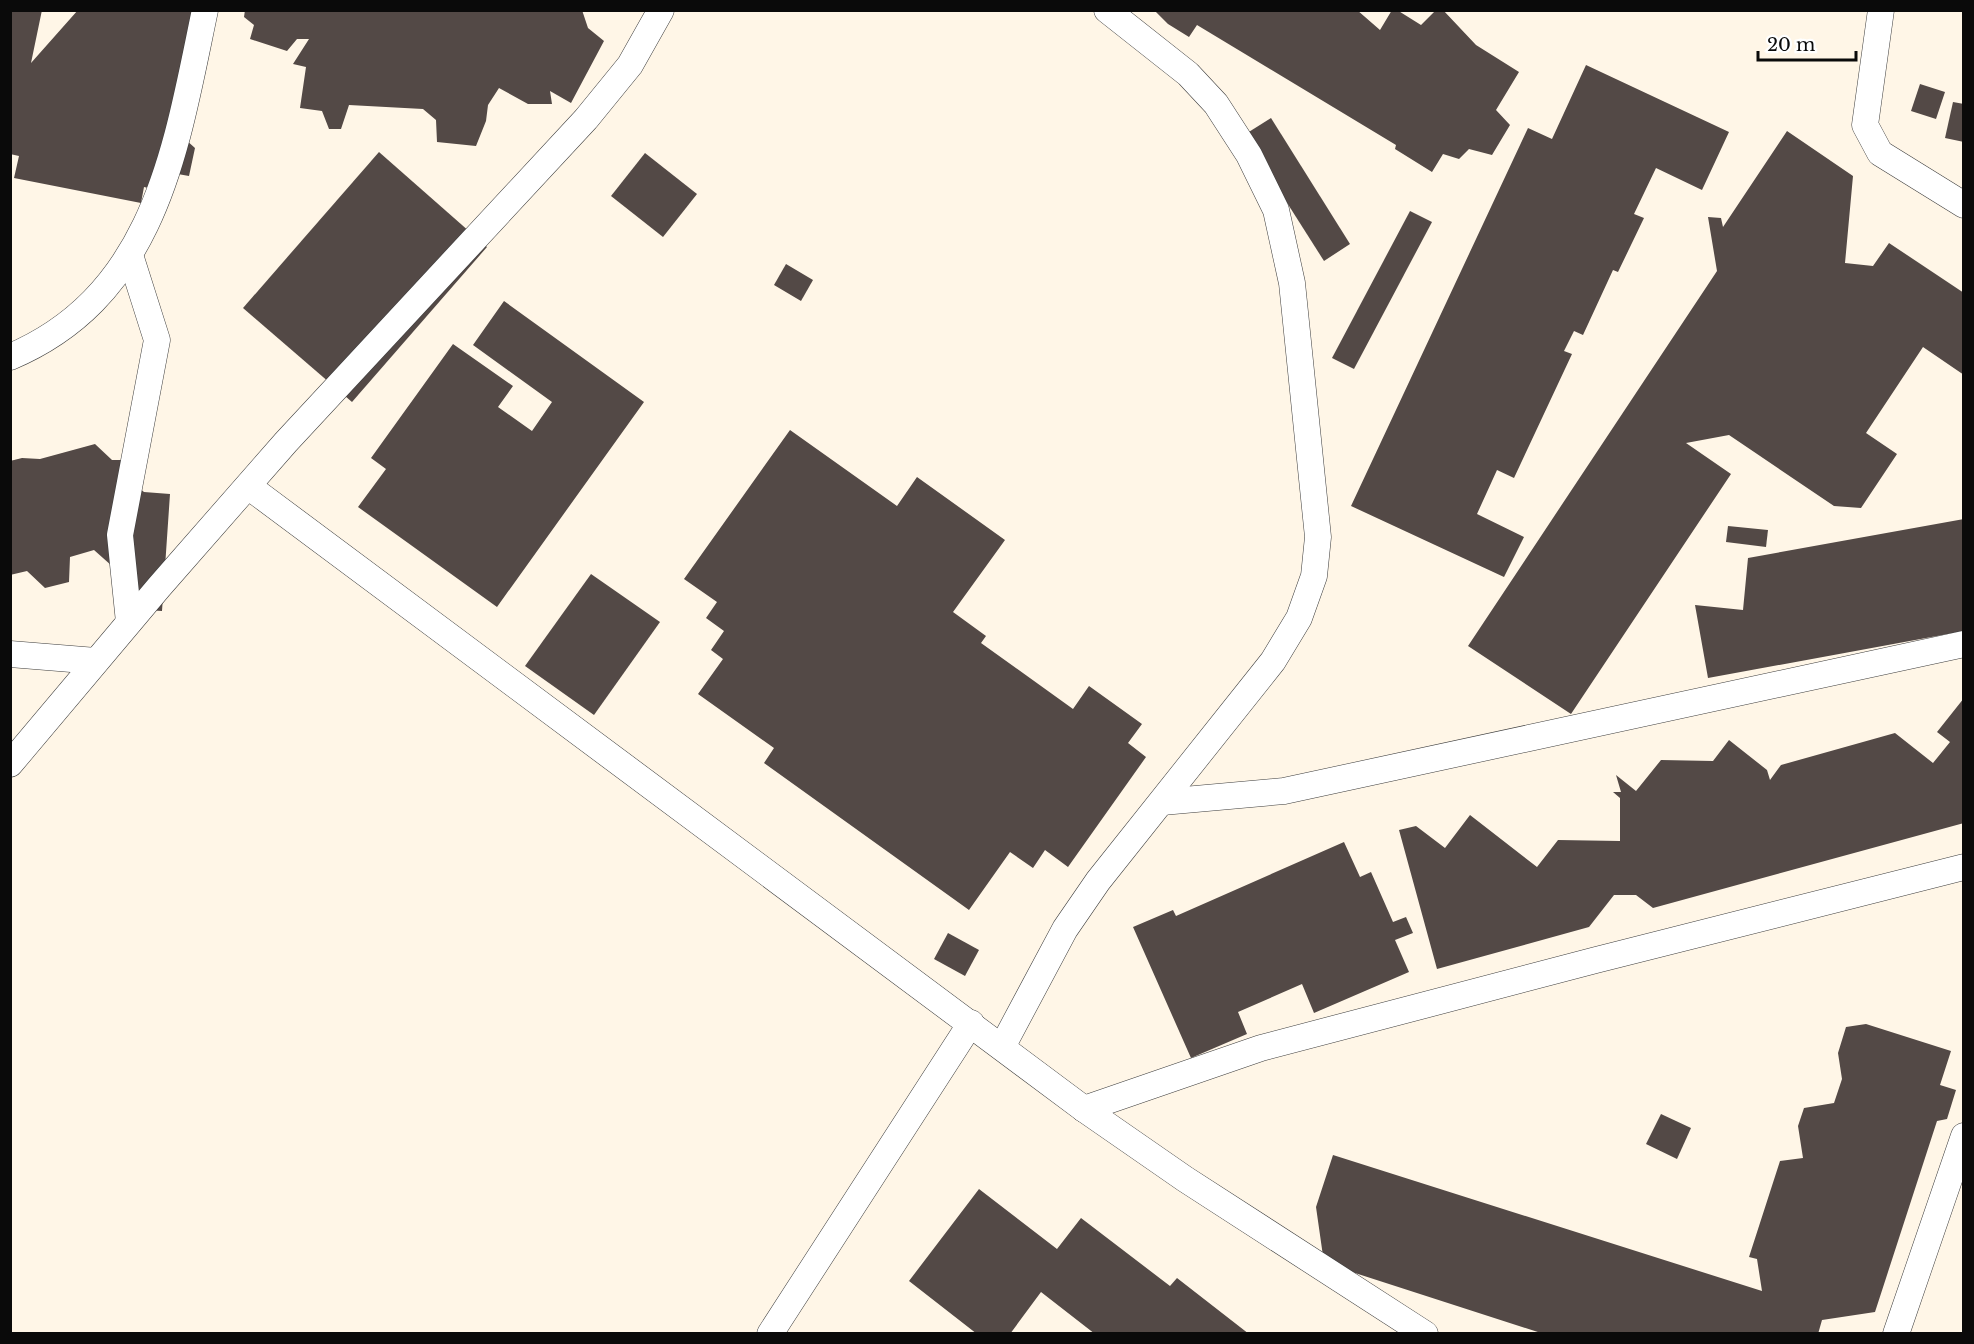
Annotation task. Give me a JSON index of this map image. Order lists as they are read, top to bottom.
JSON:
{
  "scale_bar": "20 m"
}
